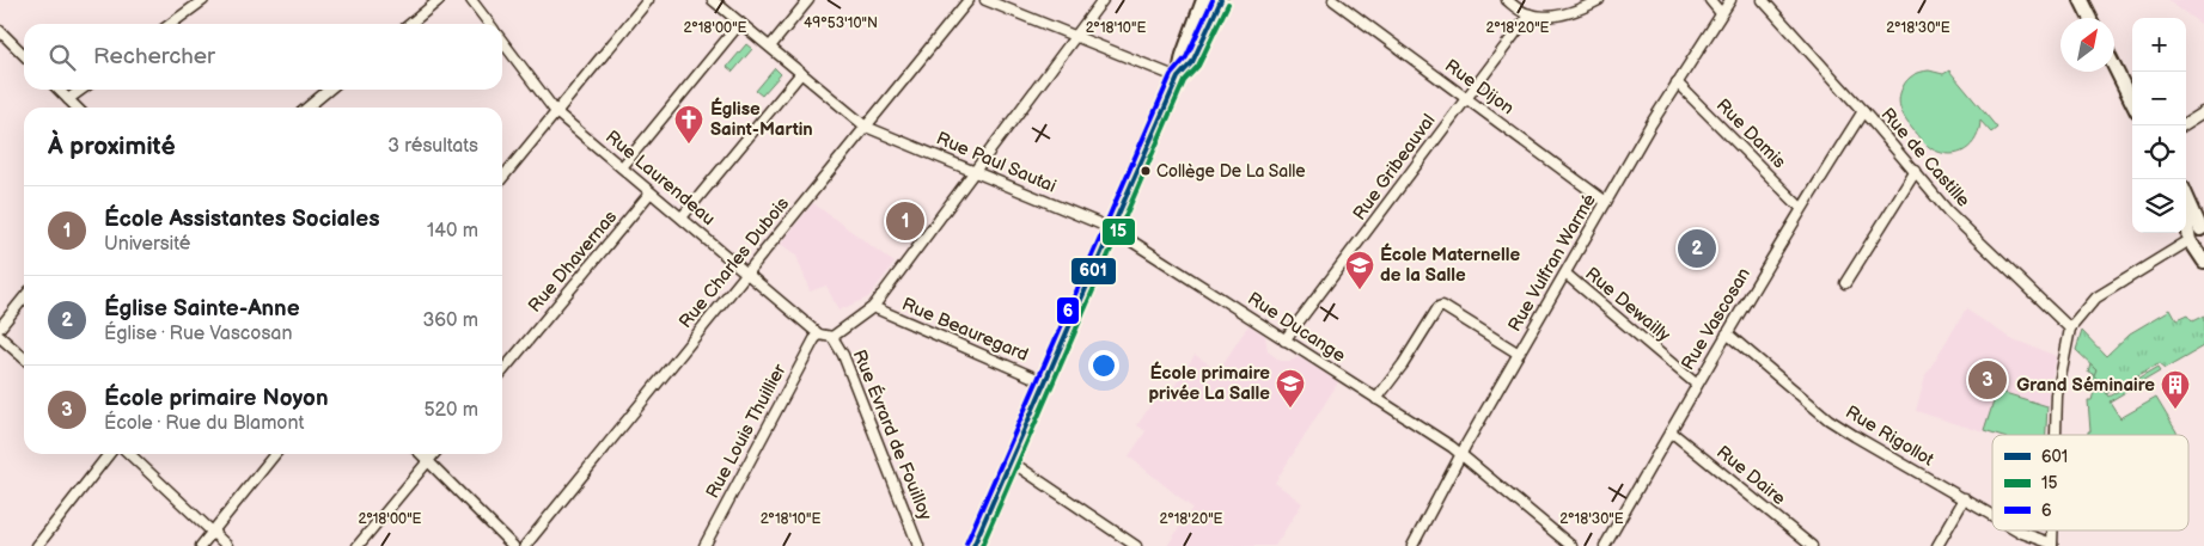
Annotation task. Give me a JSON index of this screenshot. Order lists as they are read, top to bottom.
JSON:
{
  "streets": {
    "street": [
      "Rue Dijon",
      "Rue Damis",
      "Rue de Castille",
      "Rue Paul Sautai",
      "Rue Gribeauval",
      "Rue Laurendeau",
      "Rue Dhavernas",
      "Rue Charles Dubois",
      "Rue Vulfran Warmé",
      "Rue Dewailly",
      "Rue Vascosan",
      "Rue Ducange",
      "Rue Beauregard",
      "Rue Louis Thuillier",
      "Rue Évrard de Fouilloy",
      "Rue Rigollot",
      "Rue Daire"
    ]
  },
  "crossings": [
    ["Rue Dijon", "Rue Gribeauval"],
    ["Rue Dijon", "Rue Vulfran Warmé"],
    ["Rue Damis", "Rue Vulfran Warmé"],
    ["Rue Damis", "Rue Vascosan"],
    ["Rue de Castille", "Rue Vascosan"],
    ["Rue Paul Sautai", "Rue Charles Dubois"],
    ["Rue Paul Sautai", "Rue Ducange"],
    ["Rue Gribeauval", "Rue Ducange"],
    ["Rue Laurendeau", "Rue Dhavernas"],
    ["Rue Laurendeau", "Rue Charles Dubois"],
    ["Rue Laurendeau", "Rue Louis Thuillier"],
    ["Rue Vulfran Warmé", "Rue Dewailly"],
    ["Rue Vulfran Warmé", "Rue Ducange"],
    ["Rue Dewailly", "Rue Vascosan"],
    ["Rue Vascosan", "Rue Rigollot"],
    ["Rue Vascosan", "Rue Daire"]
  ],
  "places": {
    "church": ["Église Saint-Martin"],
    "other": ["Collège De La Salle"],
    "school or university": ["École Maternelle de la Salle", "École primaire privée La Salle"],
    "building": ["Grand Séminaire"]
  },
  "lines": ["transit line 601", "transit line 6", "transit line 15"],
  "legend": ["601", "15", "6"],
  "north": "top right",
  "page": {
    "map_buttons": ["+", "−"],
    "search": "Rechercher",
    "heading": ["À proximité", "3 résultats"],
    "list": [
      {
        "mark": "1",
        "name": "École Assistantes Sociales",
        "note": "Université",
        "value": "140 m"
      },
      {
        "mark": "2",
        "name": "Église Sainte-Anne",
        "note": "Église · Rue Vascosan",
        "value": "360 m"
      },
      {
        "mark": "3",
        "name": "École primaire Noyon",
        "note": "École · Rue du Blamont",
        "value": "520 m"
      }
    ],
    "pins": ["1", "2", "3"]
  },
  "coordinates": [
    "49°53'10\"N",
    "2°18'00\"E",
    "2°18'10\"E",
    "2°18'20\"E",
    "2°18'30\"E"
  ]
}
